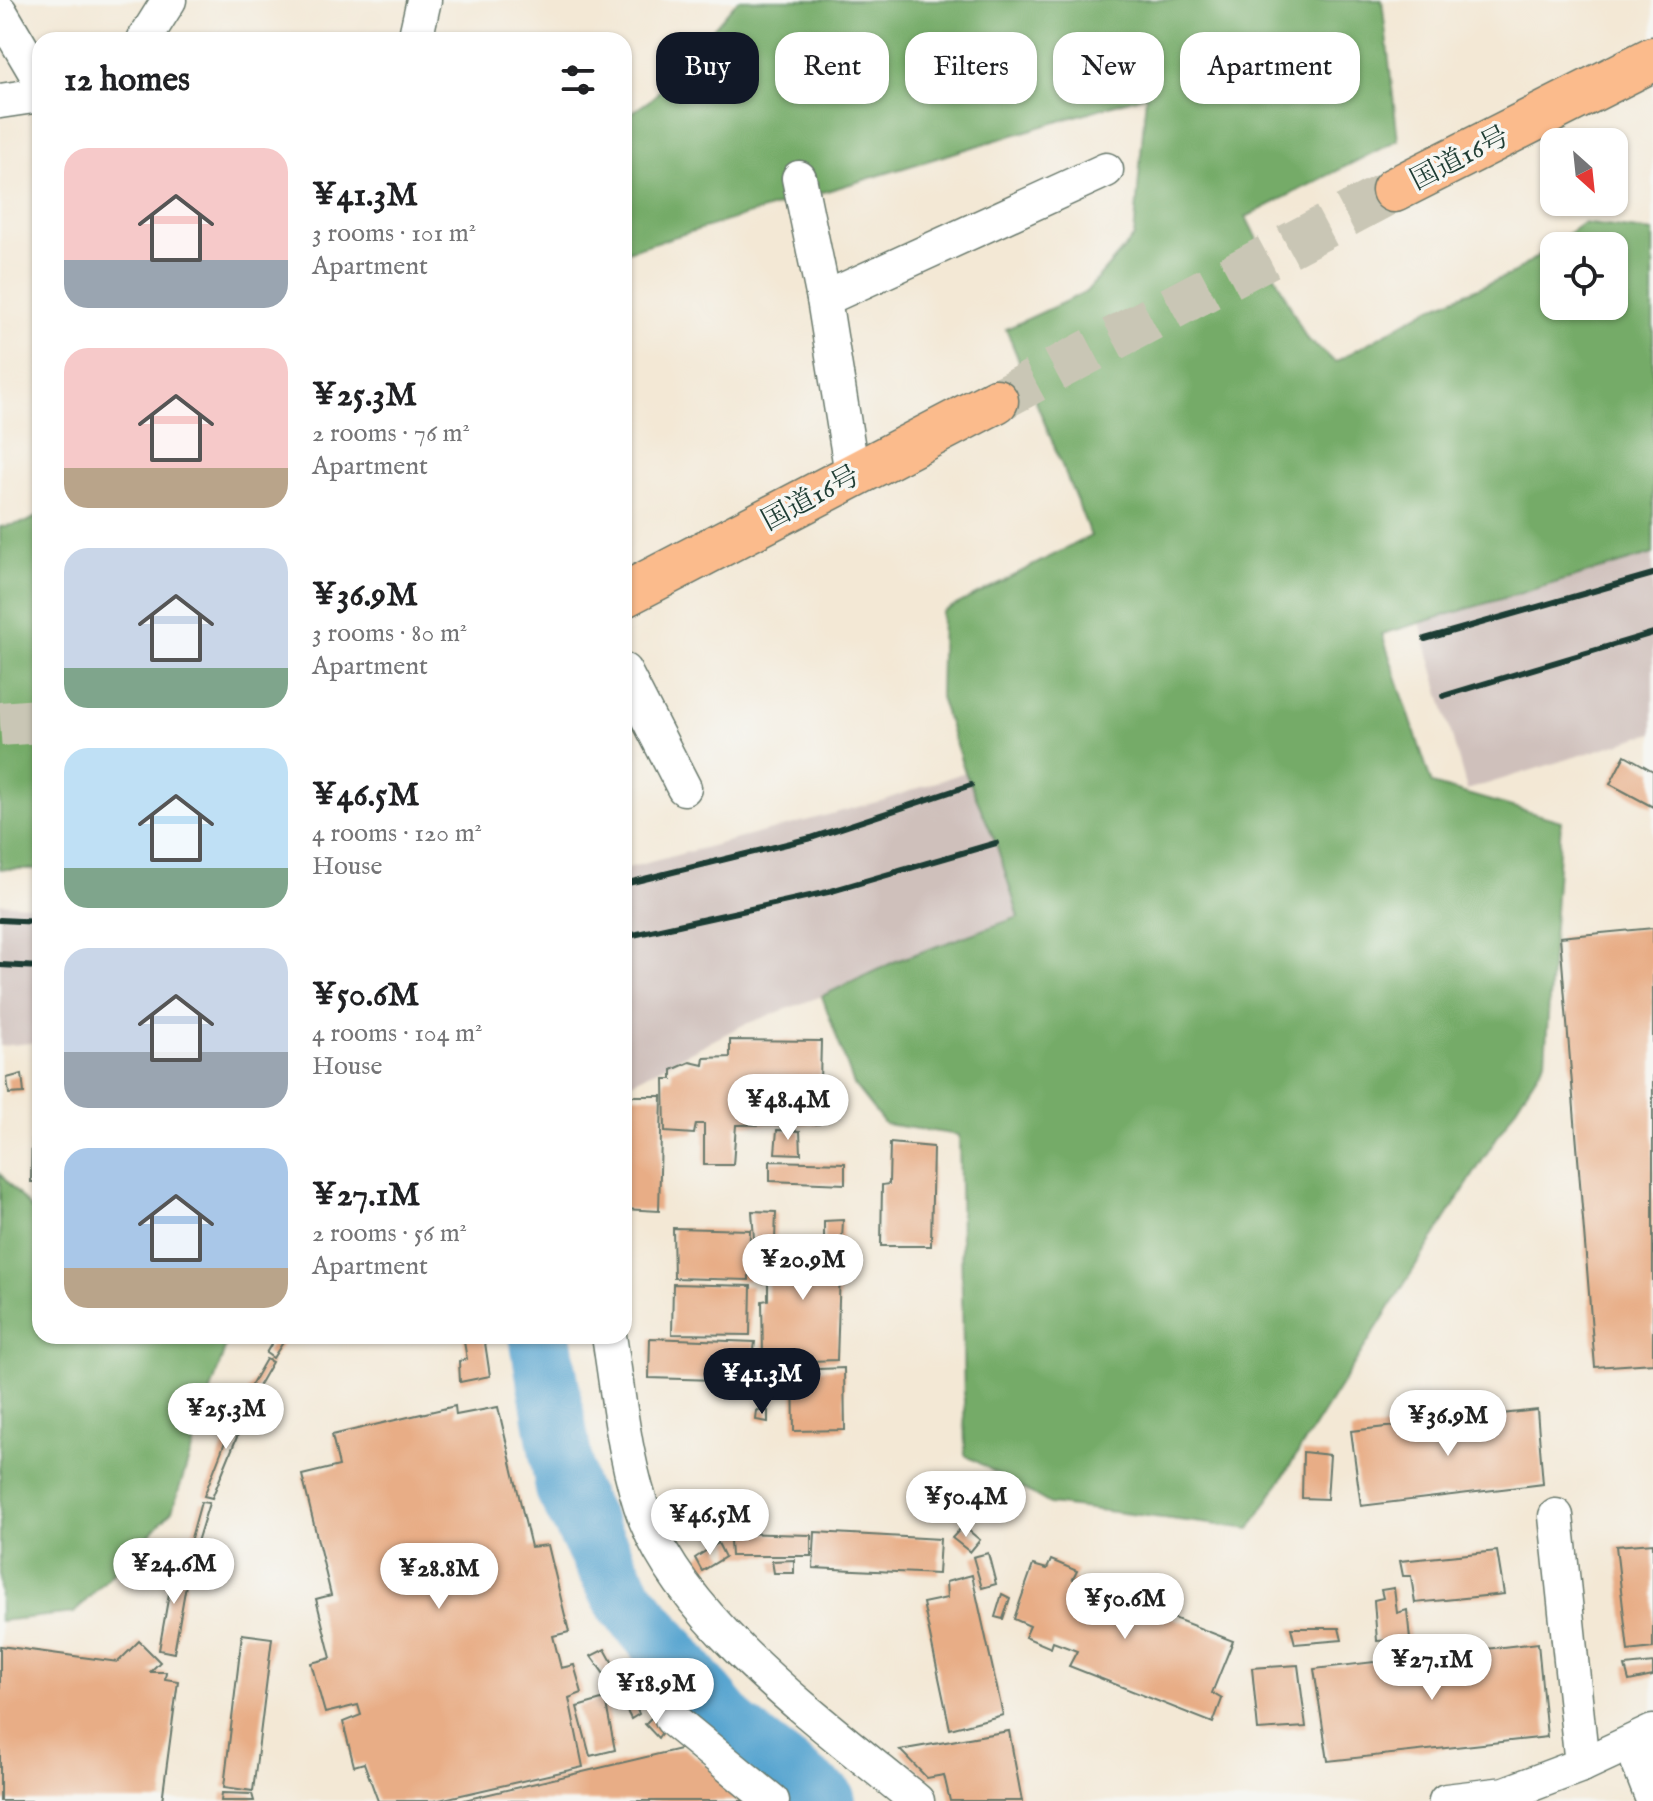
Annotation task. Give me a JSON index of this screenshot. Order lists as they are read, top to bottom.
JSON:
{
  "streets": {
    "highway": ["国道16号"]
  },
  "north": "bottom right",
  "page": {
    "chip": [
      "Buy",
      "Rent",
      "Filters",
      "New",
      "Apartment"
    ],
    "heading": "12 homes",
    "list": [
      {
        "name": "¥41.3M",
        "note": "3 rooms · 101 m² · Apartment"
      },
      {
        "name": "¥25.3M",
        "note": "2 rooms · 76 m² · Apartment"
      },
      {
        "name": "¥36.9M",
        "note": "3 rooms · 80 m² · Apartment"
      },
      {
        "name": "¥46.5M",
        "note": "4 rooms · 120 m² · House"
      },
      {
        "name": "¥50.6M",
        "note": "4 rooms · 104 m² · House"
      },
      {
        "name": "¥27.1M",
        "note": "2 rooms · 56 m² · Apartment"
      }
    ],
    "price": [
      "¥48.4M",
      "¥20.9M",
      "¥41.3M",
      "¥25.3M",
      "¥36.9M",
      "¥50.4M",
      "¥46.5M",
      "¥24.6M",
      "¥28.8M",
      "¥50.6M",
      "¥27.1M",
      "¥18.9M"
    ]
  }
}
